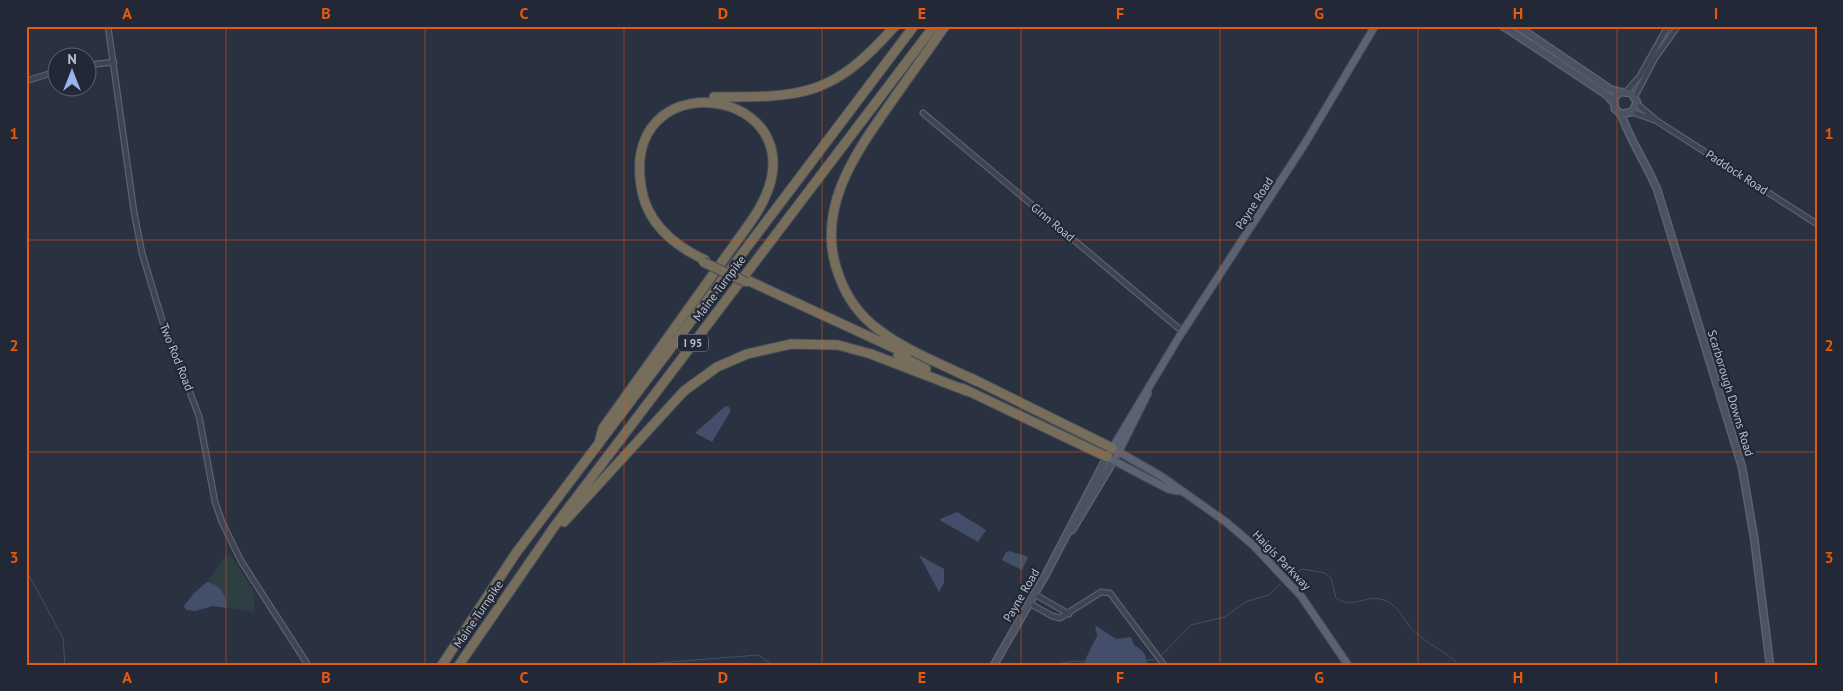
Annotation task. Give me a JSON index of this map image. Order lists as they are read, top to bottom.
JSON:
{
  "streets": {
    "highway": ["Maine Turnpike", "I 95"],
    "main road": ["Payne Road", "Haigis Parkway"],
    "street": [
      "Paddock Road",
      "Ginn Road",
      "Two Rod Road",
      "Scarborough Downs Road"
    ]
  },
  "crossings": [
    ["Paddock Road", "Scarborough Downs Road"],
    ["Payne Road", "Ginn Road"],
    ["Payne Road", "Haigis Parkway"]
  ],
  "north": "top",
  "grid": {
    "columns": [
      "A",
      "B",
      "C",
      "D",
      "E",
      "F",
      "G",
      "H",
      "I"
    ],
    "rows": ["1", "2", "3"]
  }
}
